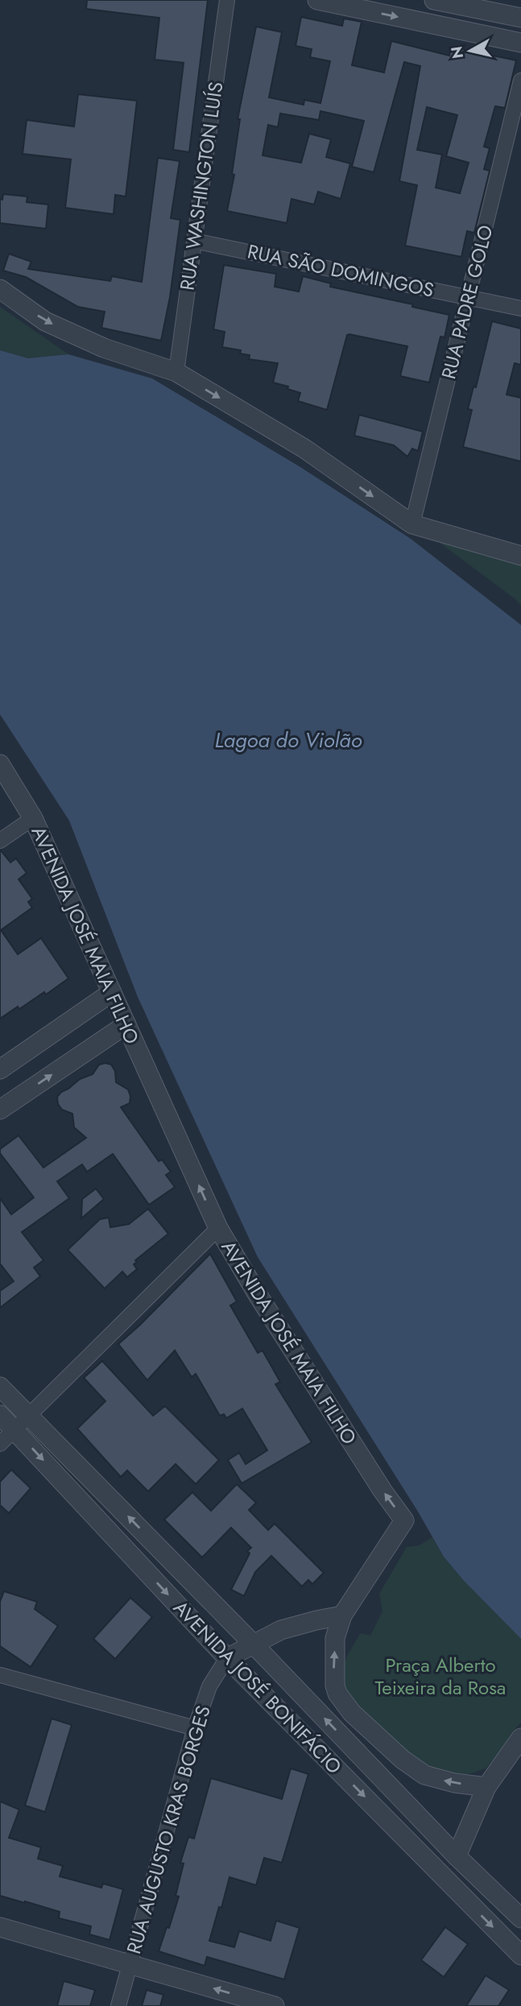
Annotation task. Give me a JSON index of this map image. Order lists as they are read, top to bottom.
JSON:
{
  "streets": {
    "street": [
      "RUA WASHINGTON LUÍS",
      "RUA SÃO DOMINGOS",
      "RUA PADRE GOLO",
      "AVENIDA JOSÉ MAIA FILHO",
      "AVENIDA JOSÉ BONIFÁCIO",
      "RUA AUGUSTO KRAS BORGES"
    ]
  },
  "crossings": [
    ["RUA WASHINGTON LUÍS", "RUA SÃO DOMINGOS"],
    ["RUA SÃO DOMINGOS", "RUA PADRE GOLO"],
    ["AVENIDA JOSÉ BONIFÁCIO", "RUA AUGUSTO KRAS BORGES"]
  ],
  "one_way": ["AVENIDA JOSÉ MAIA FILHO"],
  "water": ["Lagoa do Violão"],
  "parks": ["Praça Alberto Teixeira da Rosa"],
  "north": "left"
}
